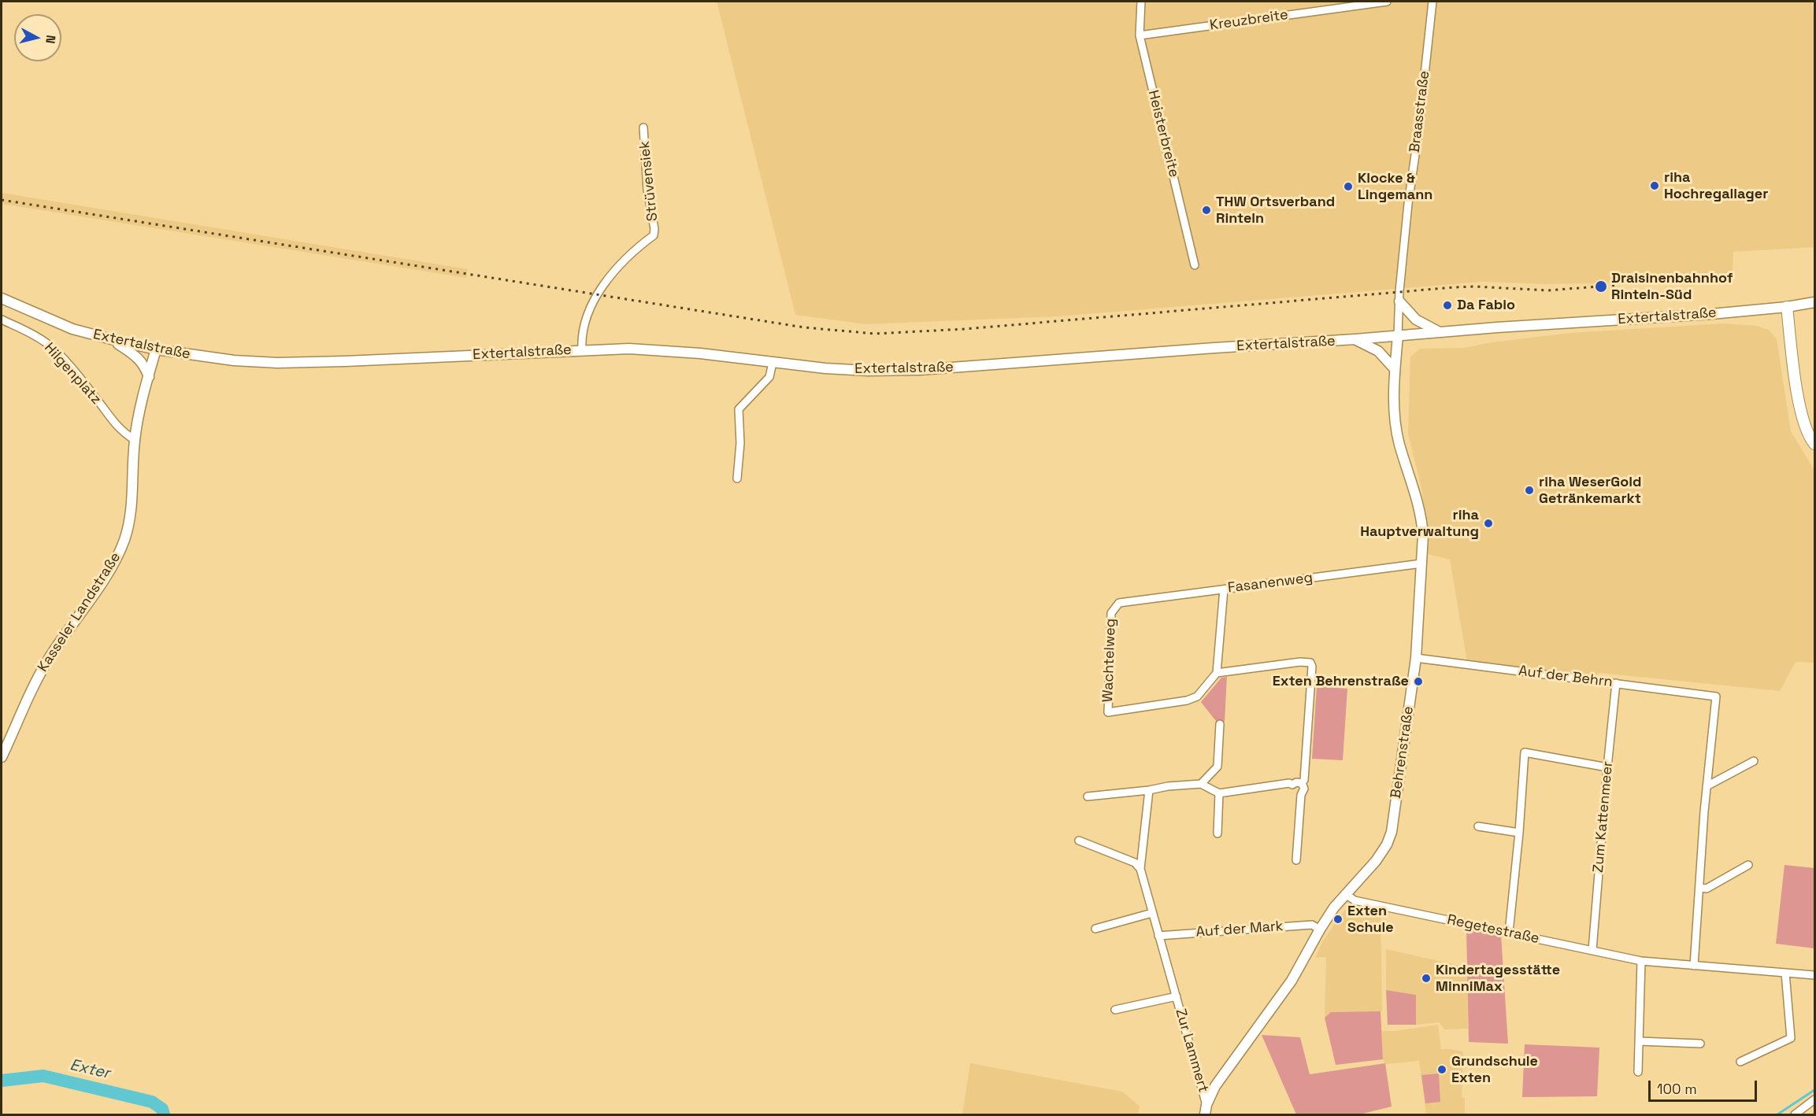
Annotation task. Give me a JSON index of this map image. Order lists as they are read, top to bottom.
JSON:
{
  "streets": {
    "main road": ["Extertalstraße", "Kasseler Landstraße", "Behrenstraße"],
    "street": [
      "Kreuzbreite",
      "Braasstraße",
      "Heisterbreite",
      "Strüvensiek",
      "Hilgenplatz",
      "Fasanenweg",
      "Wachtelweg",
      "Auf der Behrn",
      "Zum Kattenmeer",
      "Auf der Mark",
      "Regetestraße",
      "Zur Lammert"
    ]
  },
  "crossings": [
    ["Kreuzbreite", "Heisterbreite"],
    ["Braasstraße", "Extertalstraße"],
    ["Braasstraße", "Behrenstraße"],
    ["Strüvensiek", "Extertalstraße"],
    ["Extertalstraße", "Kasseler Landstraße"],
    ["Extertalstraße", "Behrenstraße"],
    ["Hilgenplatz", "Kasseler Landstraße"],
    ["Fasanenweg", "Wachtelweg"],
    ["Fasanenweg", "Behrenstraße"],
    ["Auf der Behrn", "Behrenstraße"],
    ["Auf der Behrn", "Zum Kattenmeer"],
    ["Behrenstraße", "Auf der Mark"],
    ["Behrenstraße", "Regetestraße"],
    ["Behrenstraße", "Zur Lammert"],
    ["Zum Kattenmeer", "Regetestraße"],
    ["Auf der Mark", "Zur Lammert"]
  ],
  "water": ["Exter"],
  "places": [
    "riha Hochregallager",
    "Klocke & Lingemann",
    "THW Ortsverband Rinteln",
    "Draisinenbahnhof Rinteln-Süd",
    "Da Fabio",
    "riha WeserGold Getränkemarkt",
    "riha Hauptverwaltung",
    "Exten Behrenstraße",
    "Exten Schule",
    "Kindertagesstätte MinniMax",
    "Grundschule Exten"
  ],
  "scale_bar": "100 m",
  "north": "right"
}
